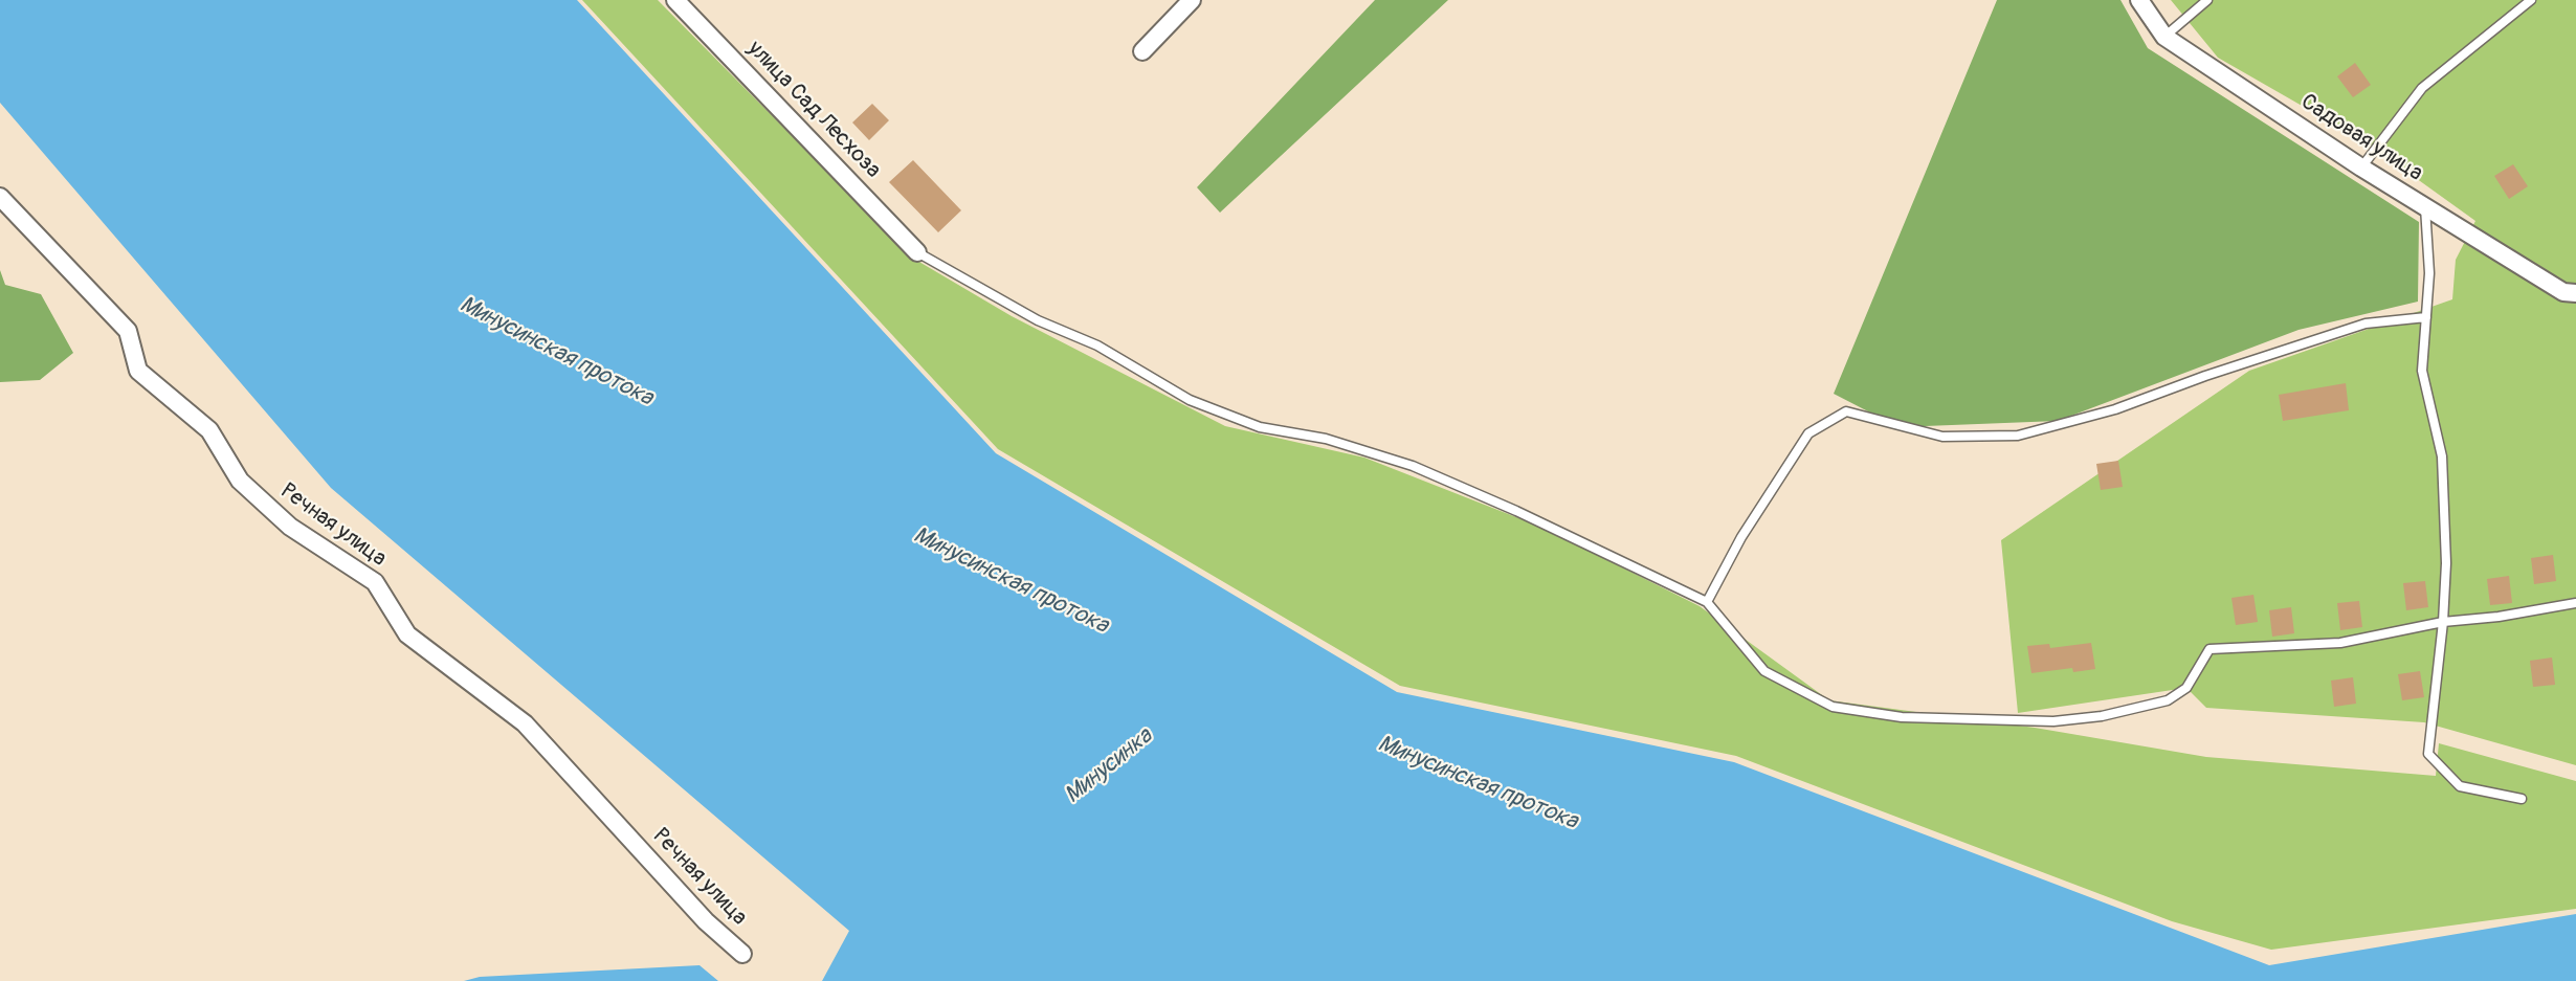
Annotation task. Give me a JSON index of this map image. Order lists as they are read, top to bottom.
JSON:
{
  "streets": {
    "street": ["улица Сад Лесхоза", "Садовая улица", "Речная улица"]
  },
  "water": ["Минусинская протока", "Минусинка"]
}
